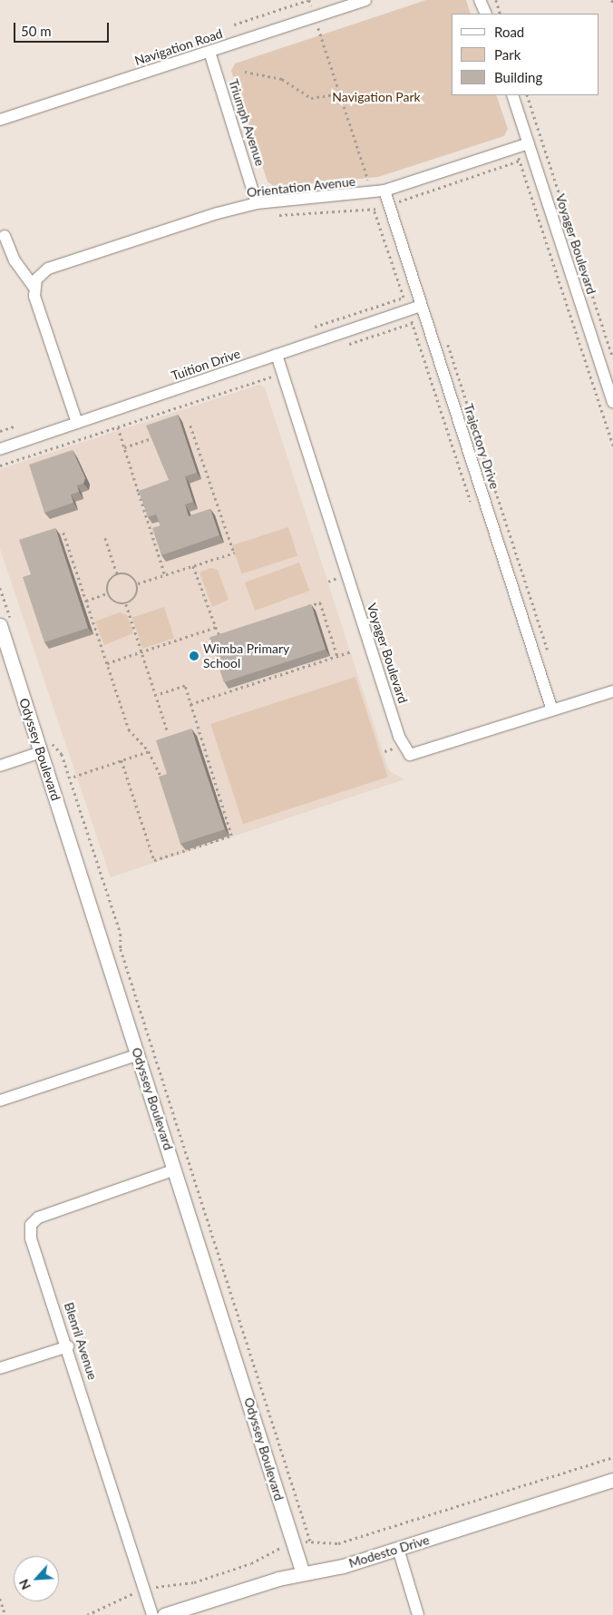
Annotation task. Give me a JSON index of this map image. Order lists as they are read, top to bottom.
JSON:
{
  "streets": {
    "street": [
      "Navigation Road",
      "Triumph Avenue",
      "Orientation Avenue",
      "Voyager Boulevard",
      "Tuition Drive",
      "Trajectory Drive",
      "Odyssey Boulevard",
      "Blenril Avenue",
      "Modesto Drive"
    ]
  },
  "crossings": [
    ["Navigation Road", "Triumph Avenue"],
    ["Triumph Avenue", "Orientation Avenue"],
    ["Orientation Avenue", "Voyager Boulevard"],
    ["Orientation Avenue", "Trajectory Drive"],
    ["Voyager Boulevard", "Tuition Drive"],
    ["Voyager Boulevard", "Trajectory Drive"],
    ["Tuition Drive", "Trajectory Drive"],
    ["Odyssey Boulevard", "Blenril Avenue"],
    ["Odyssey Boulevard", "Modesto Drive"]
  ],
  "parks": ["Navigation Park"],
  "places": ["Wimba Primary School"],
  "legend": ["Road", "Park", "Building"],
  "scale_bar": "50 m",
  "north": "bottom left"
}
